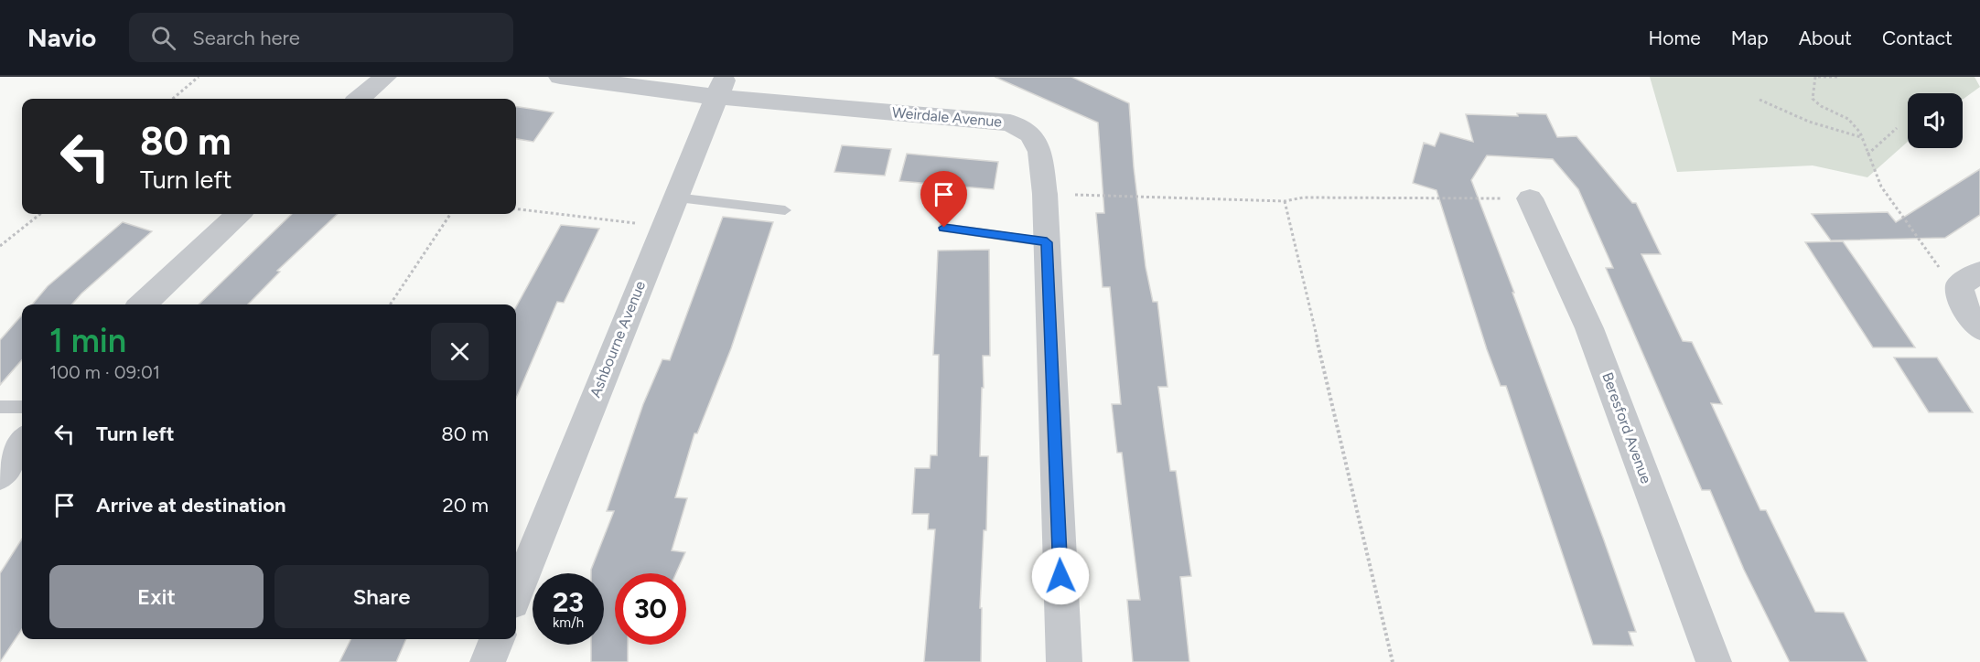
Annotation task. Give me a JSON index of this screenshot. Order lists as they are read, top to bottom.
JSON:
{
  "streets": {
    "street": ["Weirdale Avenue", "Ashbourne Avenue", "Beresford Avenue"]
  },
  "crossings": [
    ["Weirdale Avenue", "Ashbourne Avenue"]
  ],
  "page": {
    "header": "Navio",
    "search": "Search here",
    "nav": [
      "Home",
      "Map",
      "About",
      "Contact"
    ],
    "turn": ["80 m", "Turn left"],
    "heading": ["1 min", "100 m · 09:01"],
    "list": [
      {
        "name": "Turn left",
        "value": "80 m"
      },
      {
        "name": "Arrive at destination",
        "value": "20 m"
      }
    ],
    "buttons": ["Exit", "Share"],
    "speed": "23 km/h",
    "limit": "30"
  }
}
